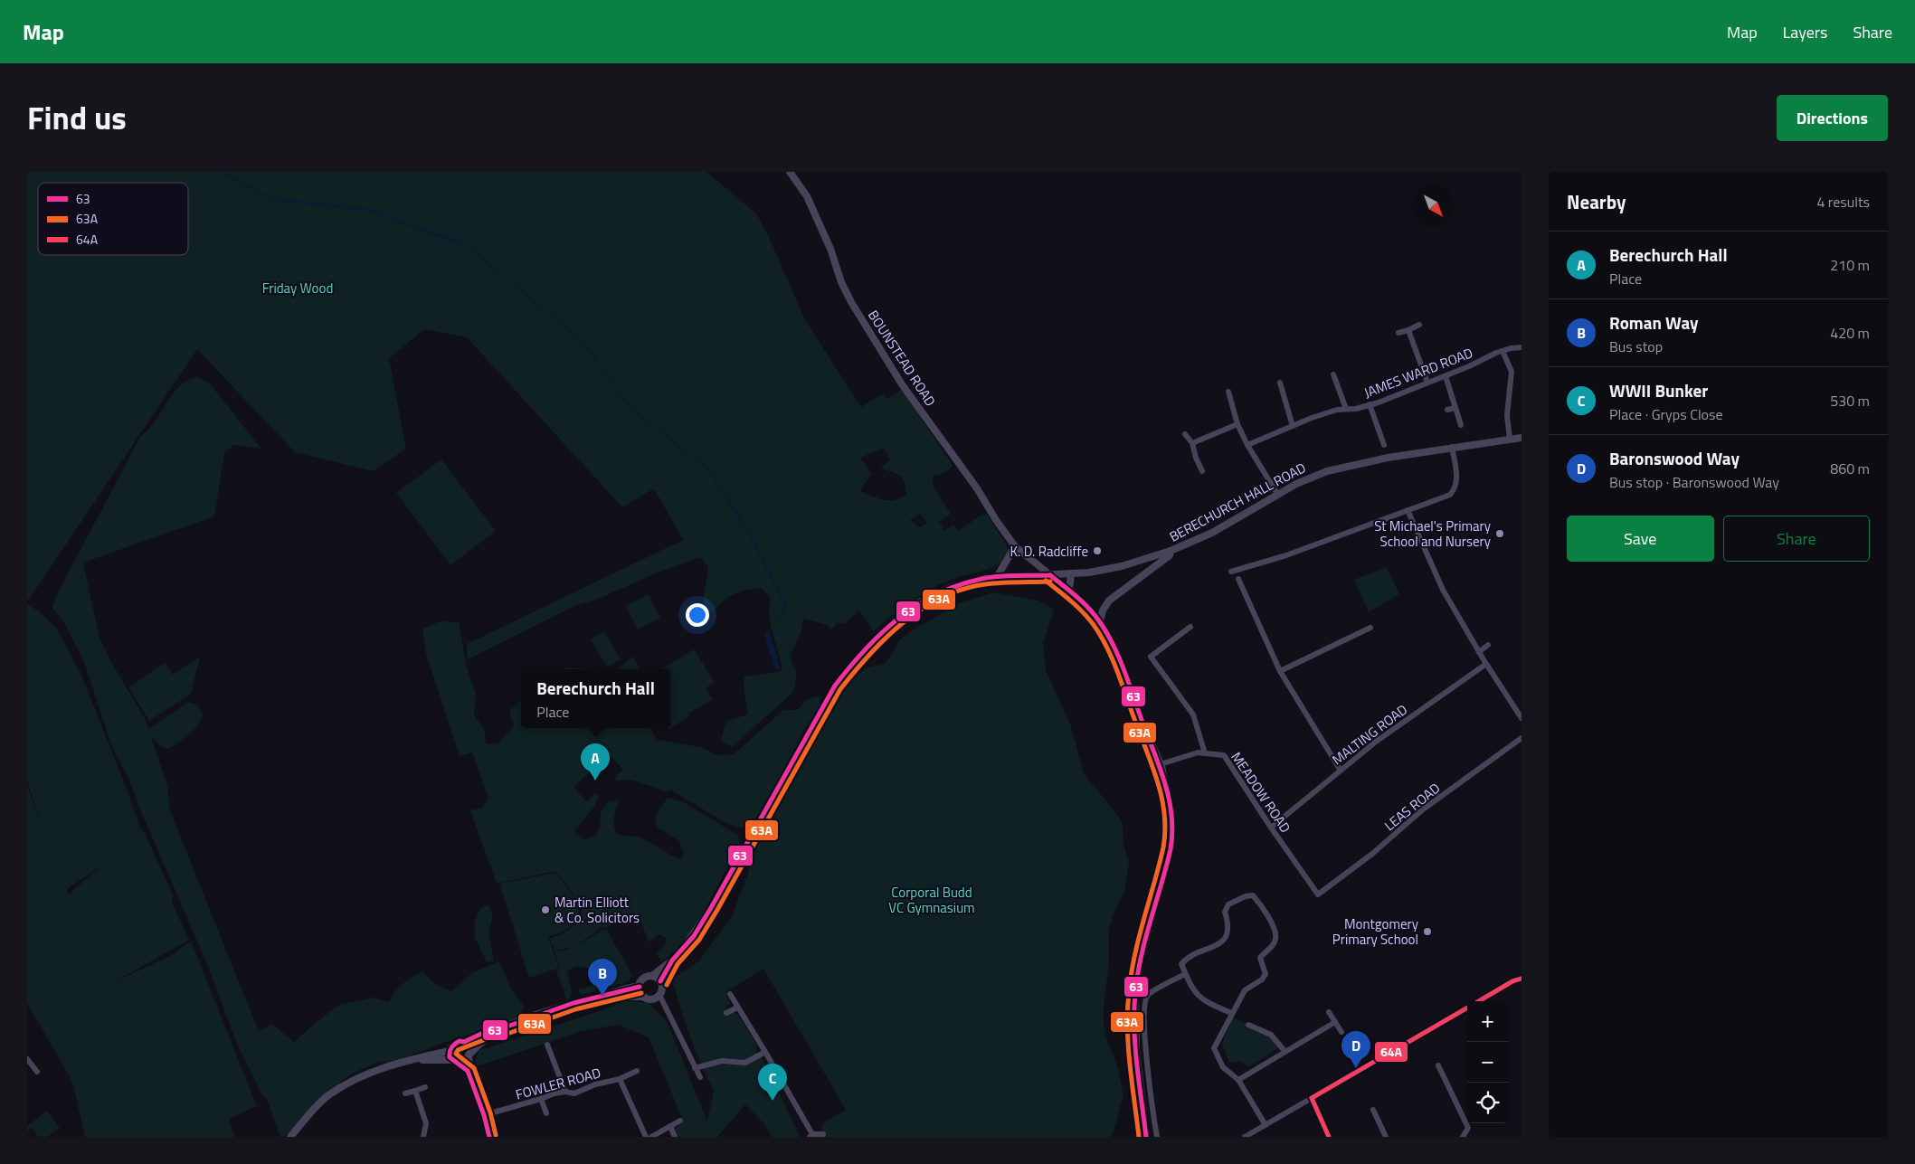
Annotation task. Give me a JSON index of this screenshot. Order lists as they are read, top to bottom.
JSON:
{
  "streets": {
    "street": [
      "BOUNSTEAD ROAD",
      "JAMES WARD ROAD",
      "BERECHURCH HALL ROAD",
      "MALTING ROAD",
      "MEADOW ROAD",
      "LEAS ROAD",
      "FOWLER ROAD"
    ]
  },
  "crossings": [
    ["BOUNSTEAD ROAD", "BERECHURCH HALL ROAD"],
    ["BOUNSTEAD ROAD", "MEADOW ROAD"],
    ["MALTING ROAD", "MEADOW ROAD"],
    ["MEADOW ROAD", "LEAS ROAD"]
  ],
  "parks": ["Friday Wood", "Corporal Budd VC Gymnasium"],
  "places": [
    "St Michael's Primary School and Nursery",
    "K. D. Radcliffe",
    "Martin Elliott & Co. Solicitors",
    "Montgomery Primary School"
  ],
  "lines": ["transit line 63", "transit line 63A", "transit line 64A"],
  "legend": ["63", "63A", "64A"],
  "north": "bottom right",
  "page": {
    "header": "Map",
    "nav": ["Map", "Layers", "Share"],
    "title": "Find us",
    "buttons": [
      "Directions",
      ["Save", "Share"]
    ],
    "heading": ["Nearby", "4 results"],
    "list": [
      {
        "mark": "A",
        "name": "Berechurch Hall",
        "note": "Place",
        "value": "210 m"
      },
      {
        "mark": "B",
        "name": "Roman Way",
        "note": "Bus stop",
        "value": "420 m"
      },
      {
        "mark": "C",
        "name": "WWII Bunker",
        "note": "Place · Gryps Close",
        "value": "530 m"
      },
      {
        "mark": "D",
        "name": "Baronswood Way",
        "note": "Bus stop · Baronswood Way",
        "value": "860 m"
      }
    ],
    "popup": ["Berechurch Hall", "Place"],
    "pins": [
      "A",
      "B",
      "D",
      "C"
    ],
    "map_buttons": ["+", "−"]
  }
}
